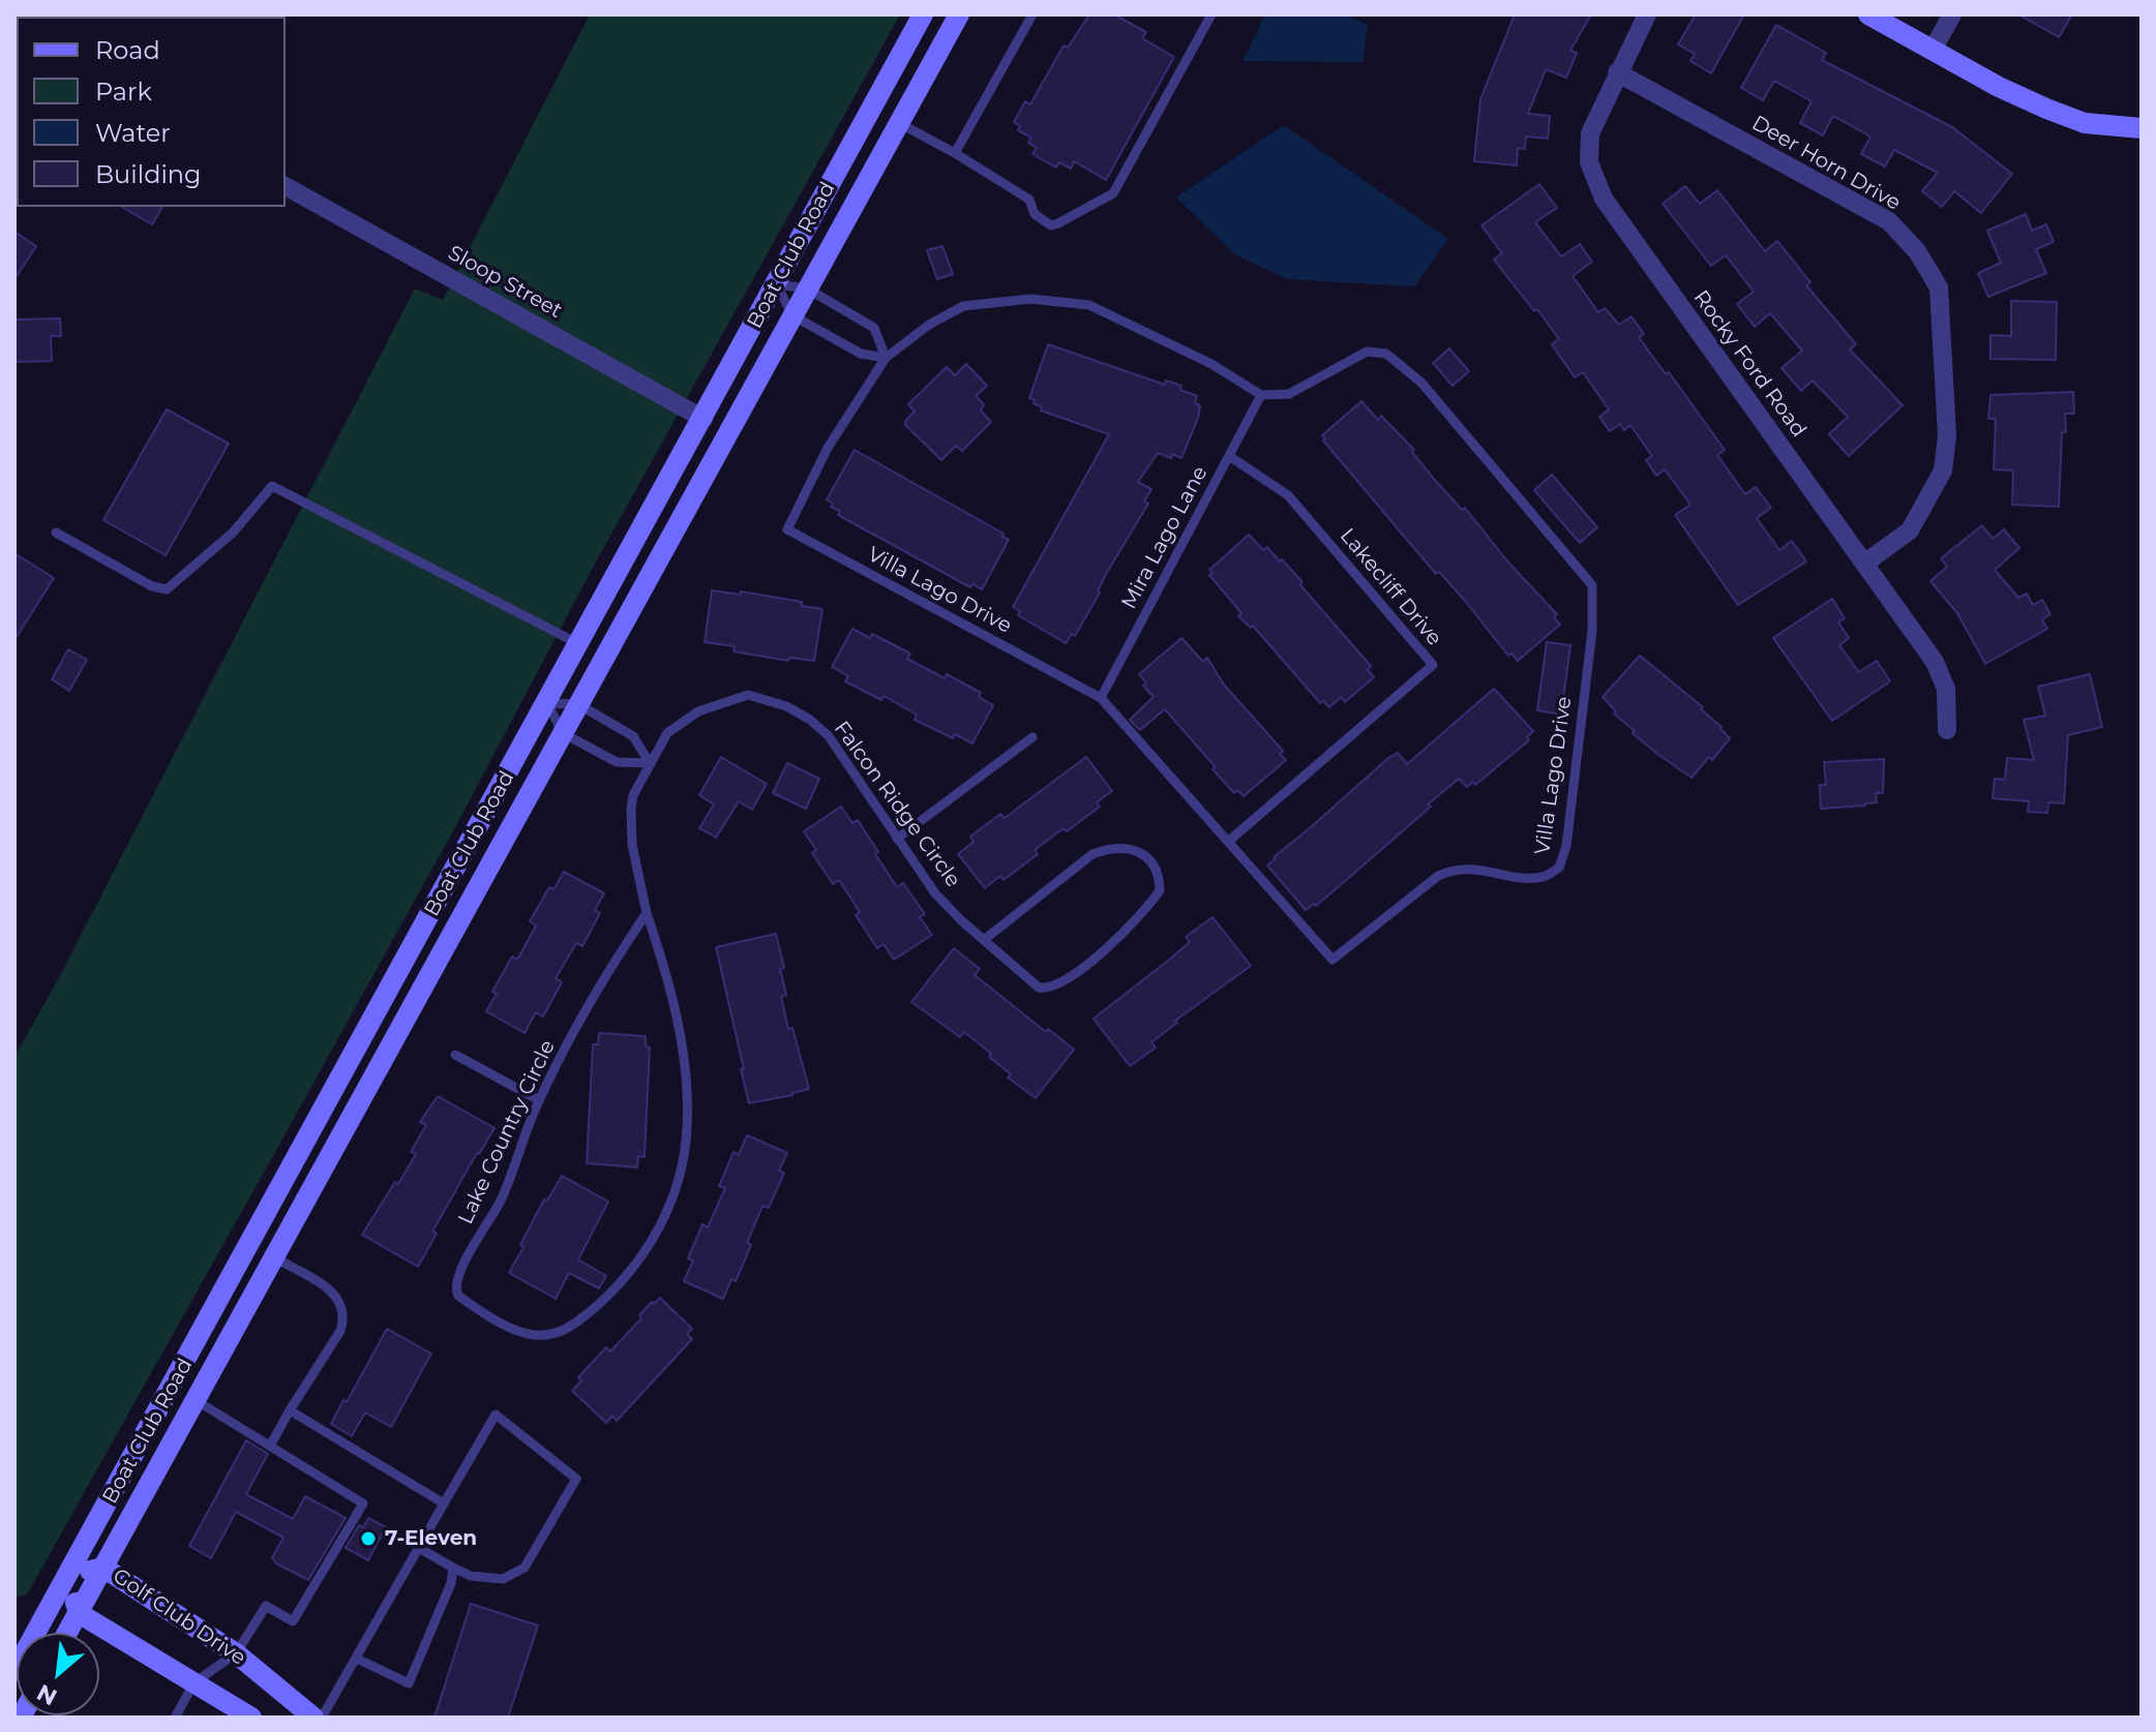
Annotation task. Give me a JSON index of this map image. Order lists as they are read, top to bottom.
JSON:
{
  "streets": {
    "main road": ["Boat Club Road", "Golf Club Drive"],
    "street": ["Deer Horn Drive", "Sloop Street", "Rocky Ford Road"],
    "lane": [
      "Mira Lago Lane",
      "Lakecliff Drive",
      "Villa Lago Drive",
      "Falcon Ridge Circle",
      "Lake Country Circle"
    ]
  },
  "crossings": [
    ["Deer Horn Drive", "Rocky Ford Road"],
    ["Boat Club Road", "Sloop Street"],
    ["Boat Club Road", "Golf Club Drive"],
    ["Mira Lago Lane", "Lakecliff Drive"],
    ["Mira Lago Lane", "Villa Lago Drive"],
    ["Lakecliff Drive", "Villa Lago Drive"],
    ["Falcon Ridge Circle", "Lake Country Circle"]
  ],
  "places": ["7-Eleven"],
  "legend": [
    "Road",
    "Park",
    "Water",
    "Building"
  ],
  "north": "bottom left"
}
